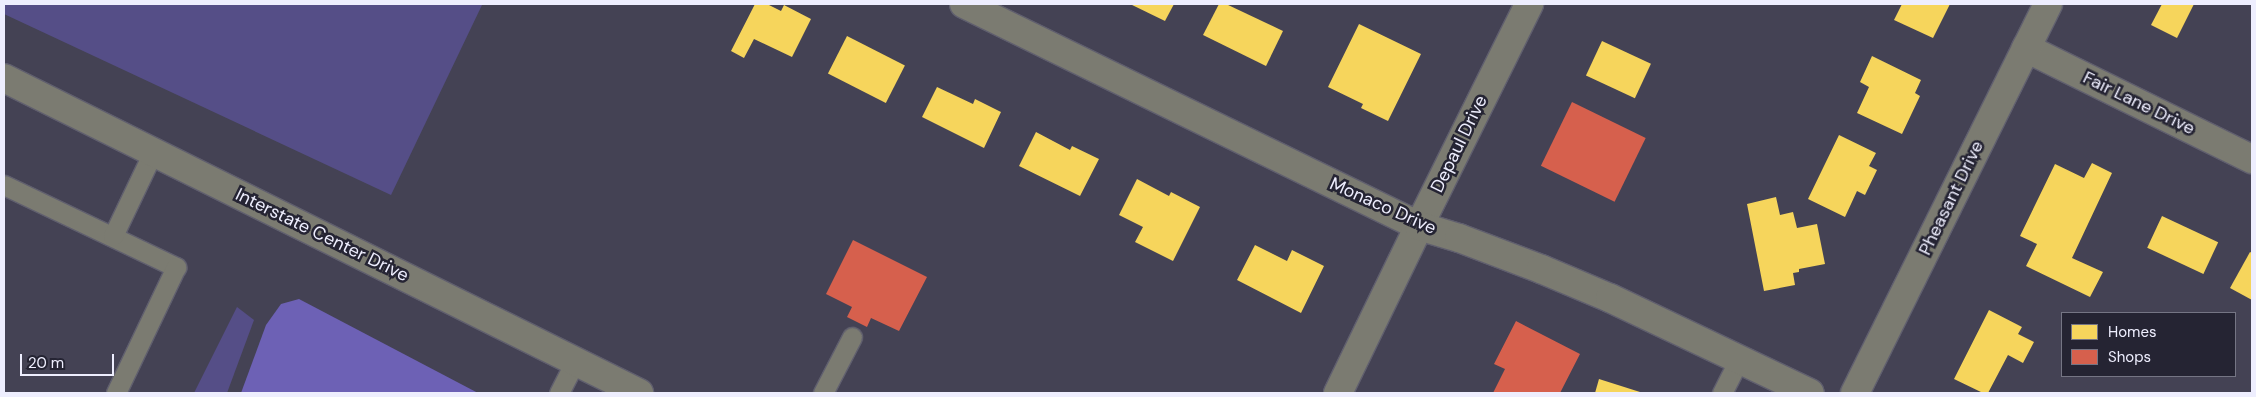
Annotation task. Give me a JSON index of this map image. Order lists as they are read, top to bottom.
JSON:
{
  "streets": {
    "street": [
      "Fair Lane Drive",
      "Depaul Drive",
      "Pheasant Drive",
      "Monaco Drive",
      "Interstate Center Drive"
    ]
  },
  "crossings": [
    ["Fair Lane Drive", "Pheasant Drive"],
    ["Depaul Drive", "Monaco Drive"]
  ],
  "legend": ["Homes", "Shops"],
  "scale_bar": "20 m"
}
